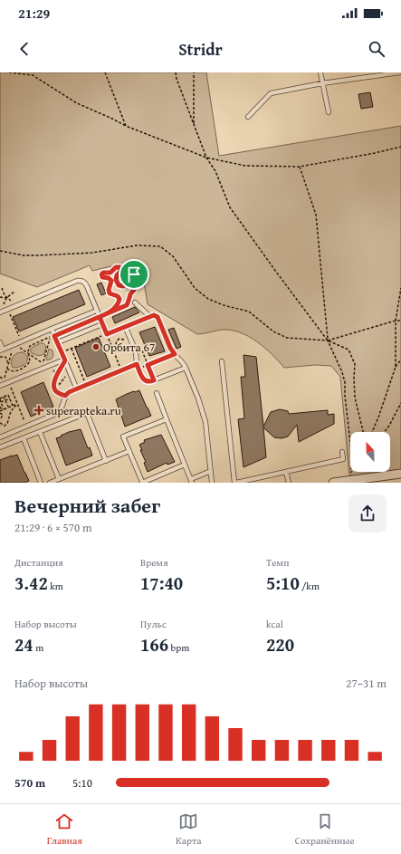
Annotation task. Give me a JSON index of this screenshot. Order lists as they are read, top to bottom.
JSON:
{
  "places": {
    "other": ["Орбита 67"],
    "health": ["superapteka.ru"]
  },
  "north": "top",
  "page": {
    "status": "21:29",
    "header": "Stridr",
    "heading": ["Вечерний забег", "21:29 · 6 × 570 m"],
    "stats": [
      ["Дистанция", "3.42 km"],
      ["Время", "17:40"],
      ["Темп", "5:10 /km"],
      ["Набор высоты", "24 m"],
      ["Пульс", "166 bpm"],
      ["kcal", "220"]
    ],
    "chart": ["Набор высоты", "27–31 m"],
    "list": [
      {
        "name": "570 m",
        "note": "5:10"
      }
    ],
    "tabs": ["Главная", "Карта", "Сохранённые"]
  }
}
